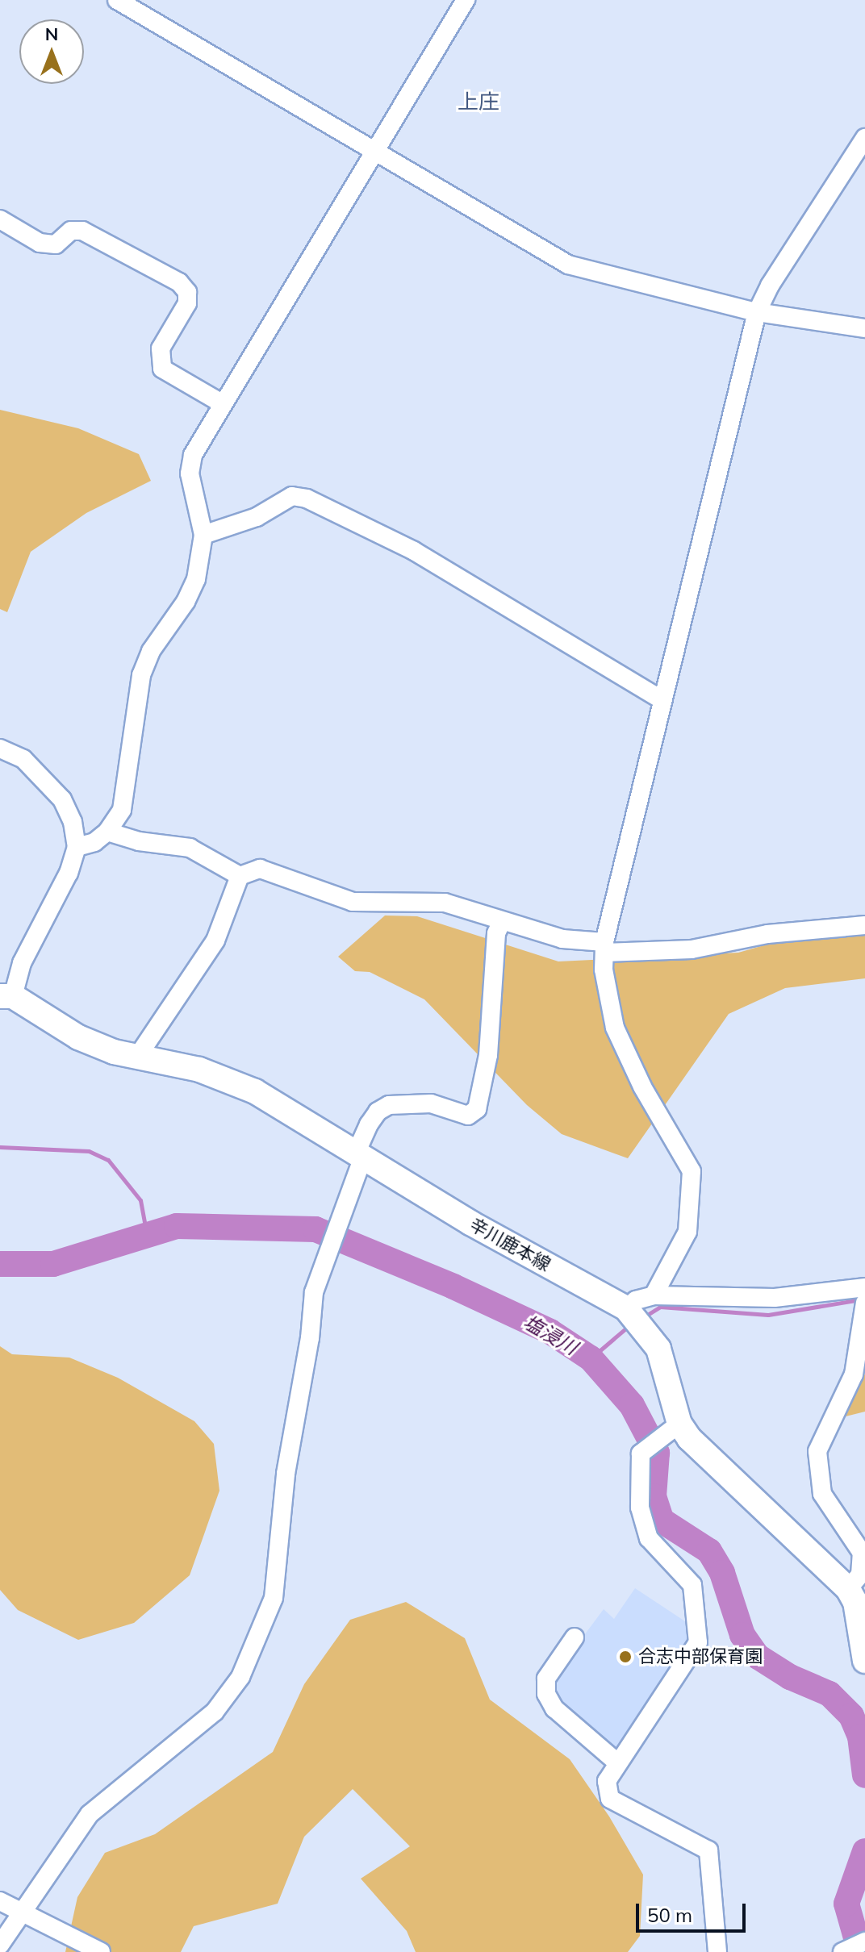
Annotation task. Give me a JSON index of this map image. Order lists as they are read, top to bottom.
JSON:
{
  "streets": {
    "main road": ["辛川鹿本線"]
  },
  "districts": ["上庄"],
  "water": ["塩浸川"],
  "places": ["合志中部保育園"],
  "scale_bar": "50 m",
  "north": "top"
}
